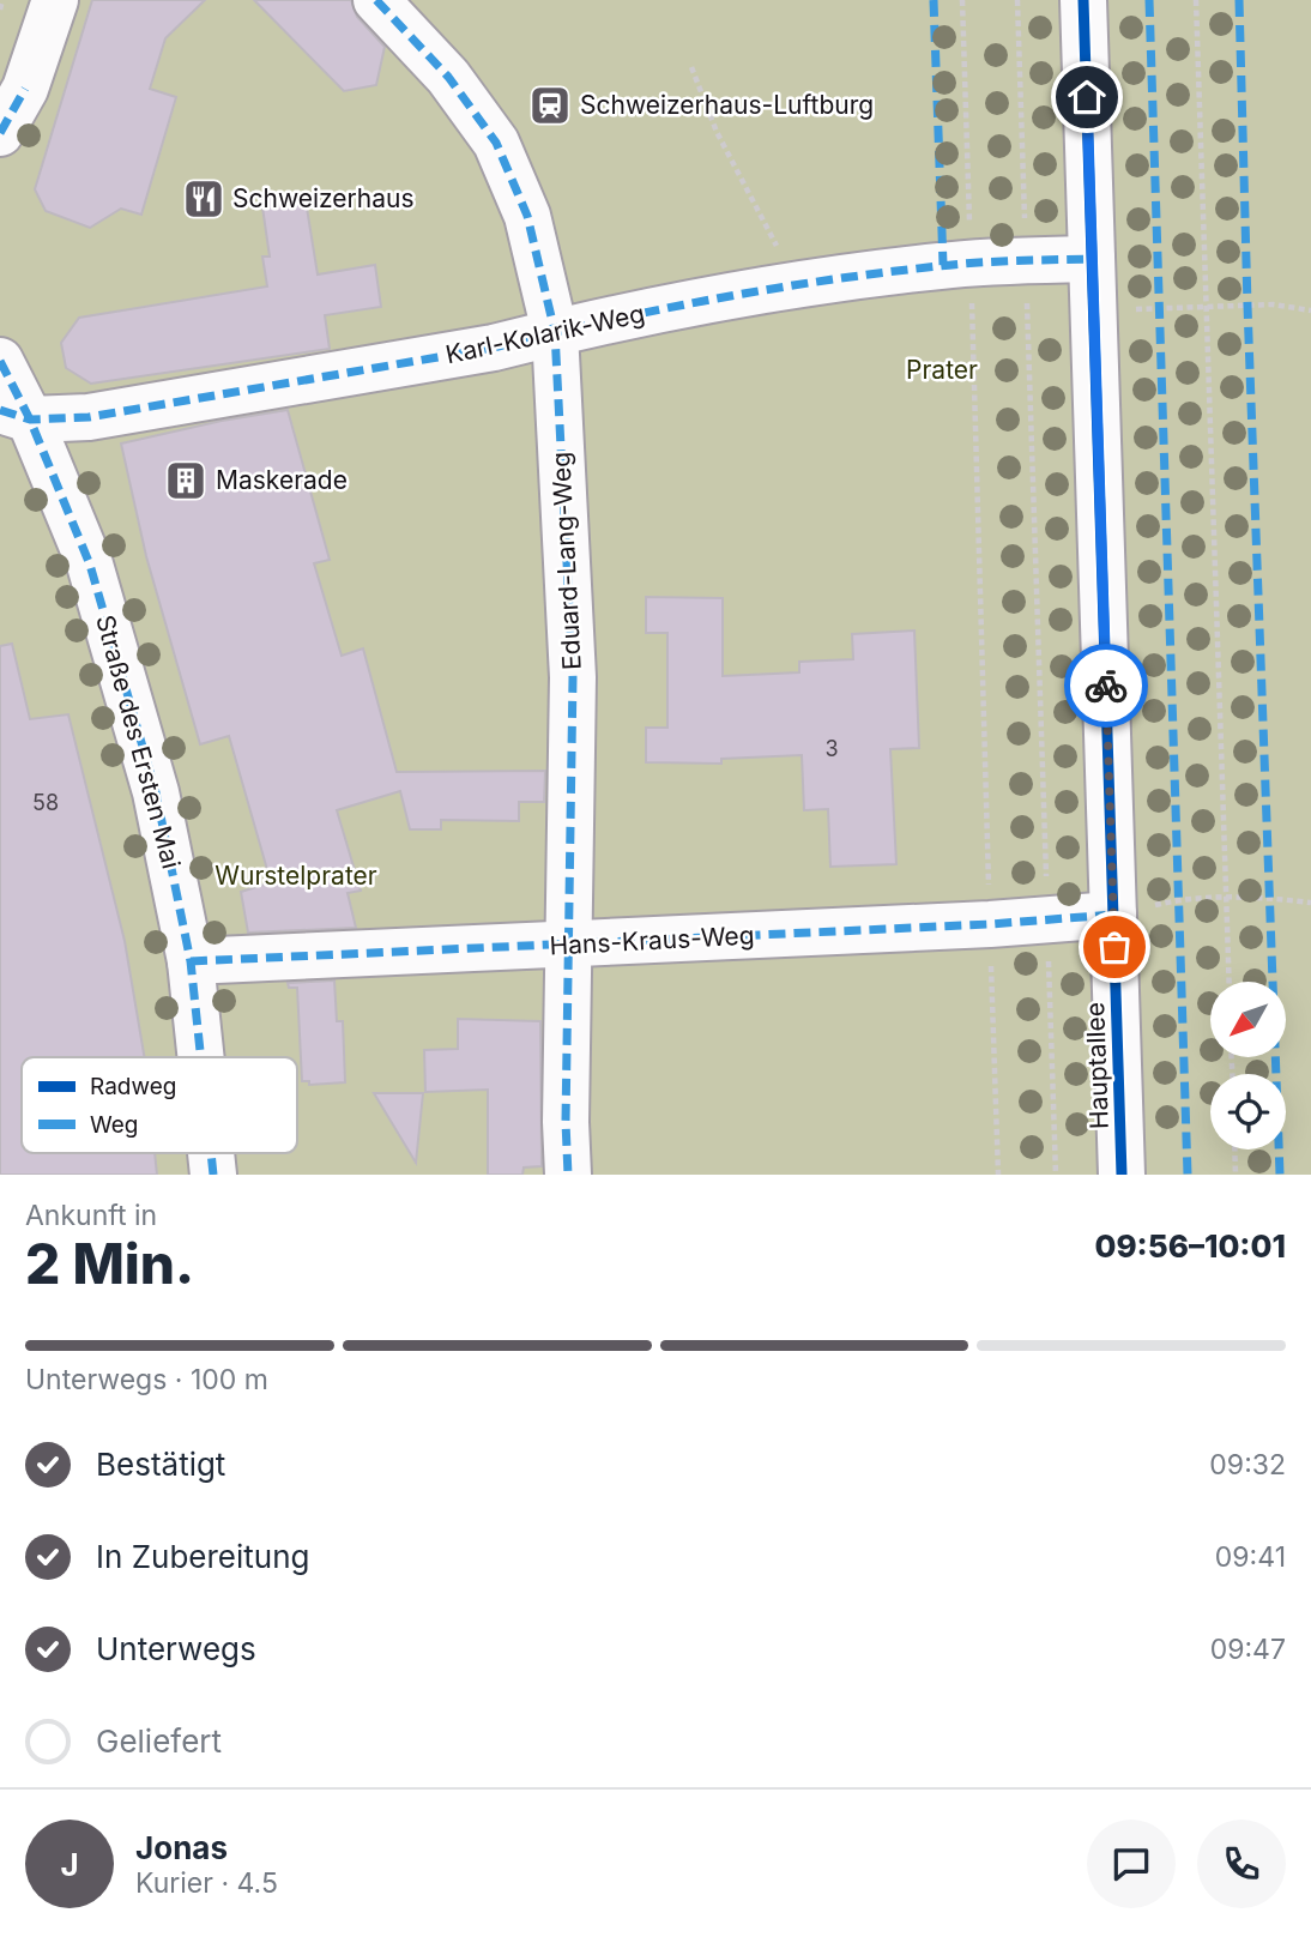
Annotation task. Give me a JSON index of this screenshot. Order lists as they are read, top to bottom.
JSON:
{
  "streets": {
    "street": [
      "Karl-Kolarik-Weg",
      "Eduard-Lang-Weg",
      "Straße des Ersten Mai",
      "Hans-Kraus-Weg",
      "Hauptallee"
    ]
  },
  "crossings": [
    ["Karl-Kolarik-Weg", "Eduard-Lang-Weg"],
    ["Karl-Kolarik-Weg", "Straße des Ersten Mai"],
    ["Karl-Kolarik-Weg", "Hauptallee"],
    ["Eduard-Lang-Weg", "Hans-Kraus-Weg"],
    ["Straße des Ersten Mai", "Hans-Kraus-Weg"],
    ["Hans-Kraus-Weg", "Hauptallee"]
  ],
  "parks": ["Prater", "Wurstelprater"],
  "places": {
    "station": ["Schweizerhaus-Luftburg"],
    "restaurant": ["Schweizerhaus"],
    "building": ["Maskerade"]
  },
  "house_numbers": ["3", "58"],
  "legend": ["Radweg", "Weg"],
  "north": "bottom left",
  "page": {
    "heading": ["2 Min.", "Ankunft in", "09:56–10:01"],
    "panel": ["Jonas", "Kurier · 4.5"],
    "bar": "Unterwegs · 100 m",
    "list": [
      ["Bestätigt", "09:32"],
      ["In Zubereitung", "09:41"],
      ["Unterwegs", "09:47"],
      "Geliefert"
    ],
    "round": "J"
  }
}
